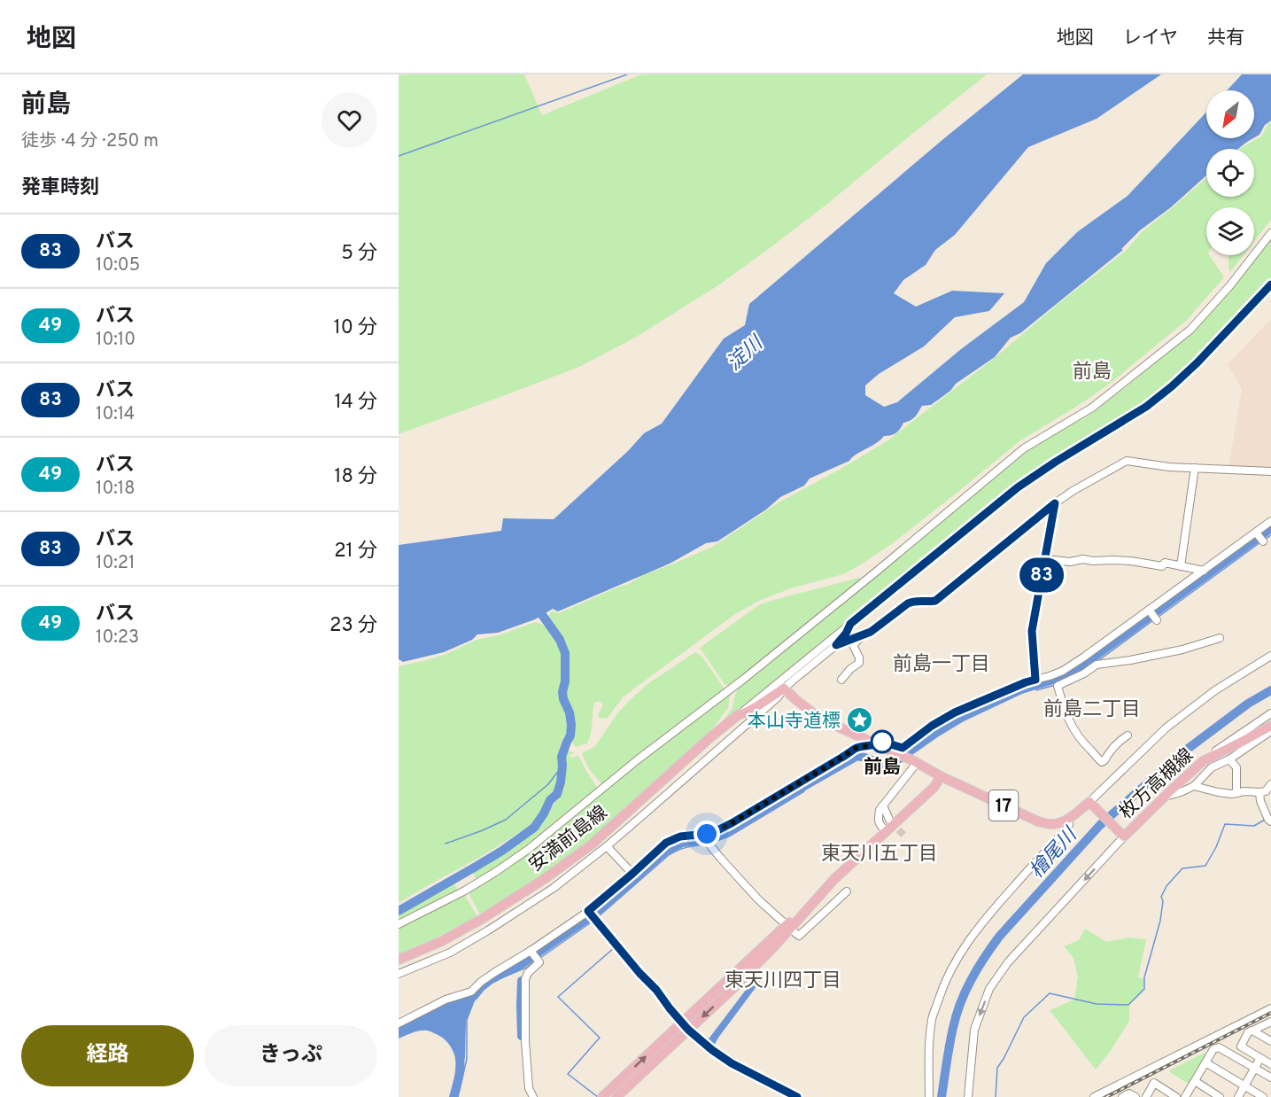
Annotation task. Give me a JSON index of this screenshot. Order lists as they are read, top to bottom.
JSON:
{
  "streets": {
    "main road": ["枚方高槻線", "17", "安満前島線"]
  },
  "crossings": [
    ["枚方高槻線", "17"]
  ],
  "districts": [
    "前島",
    "前島一丁目",
    "前島二丁目",
    "東天川五丁目",
    "東天川四丁目"
  ],
  "water": ["淀川", "檜尾川"],
  "places": {
    "place": ["本山寺道標"],
    "other": ["前島"]
  },
  "lines": ["bus line 83"],
  "north": "bottom left",
  "page": {
    "header": "地図",
    "nav": ["地図", "レイヤ", "共有"],
    "heading": [
      ["前島", "徒歩 · 4 分 · 250 m"],
      "発車時刻"
    ],
    "on_map": "83",
    "list": [
      {
        "mark": "83",
        "name": "バス",
        "note": "10:05",
        "value": "5 分"
      },
      {
        "mark": "49",
        "name": "バス",
        "note": "10:10",
        "value": "10 分"
      },
      {
        "mark": "83",
        "name": "バス",
        "note": "10:14",
        "value": "14 分"
      },
      {
        "mark": "49",
        "name": "バス",
        "note": "10:18",
        "value": "18 分"
      },
      {
        "mark": "83",
        "name": "バス",
        "note": "10:21",
        "value": "21 分"
      },
      {
        "mark": "49",
        "name": "バス",
        "note": "10:23",
        "value": "23 分"
      }
    ],
    "buttons": ["経路", "きっぷ"]
  }
}
